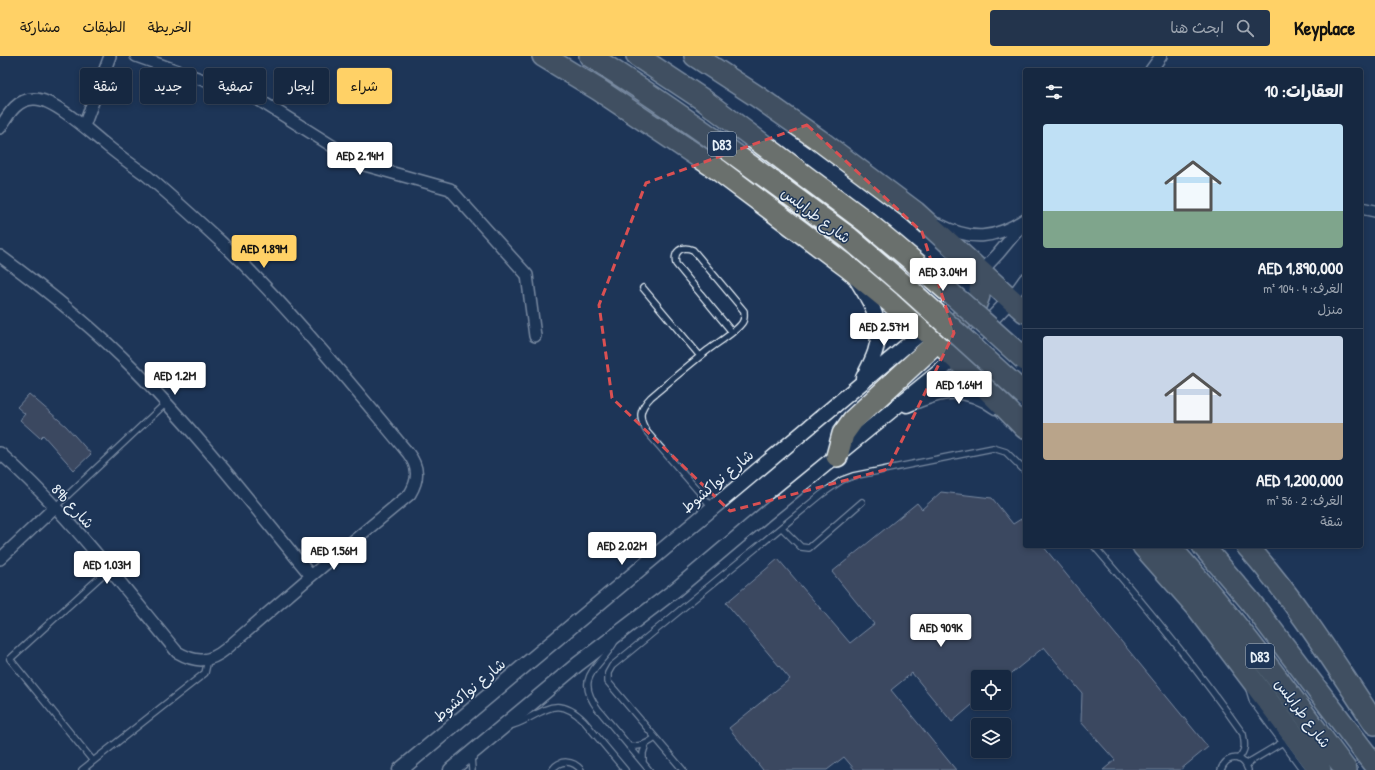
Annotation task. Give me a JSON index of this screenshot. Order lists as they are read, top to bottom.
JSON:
{
  "streets": {
    "highway": ["D83", "شارع طرابلس"],
    "street": ["شارع نواكشوط", "89b شارع"]
  },
  "page": {
    "header": "Keyplace",
    "search": "ابحث هنا",
    "nav": ["الخريطة", "الطبقات", "مشاركة"],
    "chip": [
      "شراء",
      "إيجار",
      "تصفية",
      "جديد",
      "شقة"
    ],
    "heading": "العقارات: 10",
    "list": [
      {
        "name": "AED 1,890,000",
        "note": "الغرف: 4 · 104 m² · منزل"
      },
      {
        "name": "AED 1,200,000",
        "note": "الغرف: 2 · 56 m² · شقة"
      }
    ],
    "price": [
      "AED 2.14M",
      "AED 1.89M",
      "AED 3.04M",
      "AED 2.57M",
      "AED 1.2M",
      "AED 1.64M",
      "AED 2.02M",
      "AED 1.56M",
      "AED 1.03M",
      "AED 909K"
    ]
  }
}
